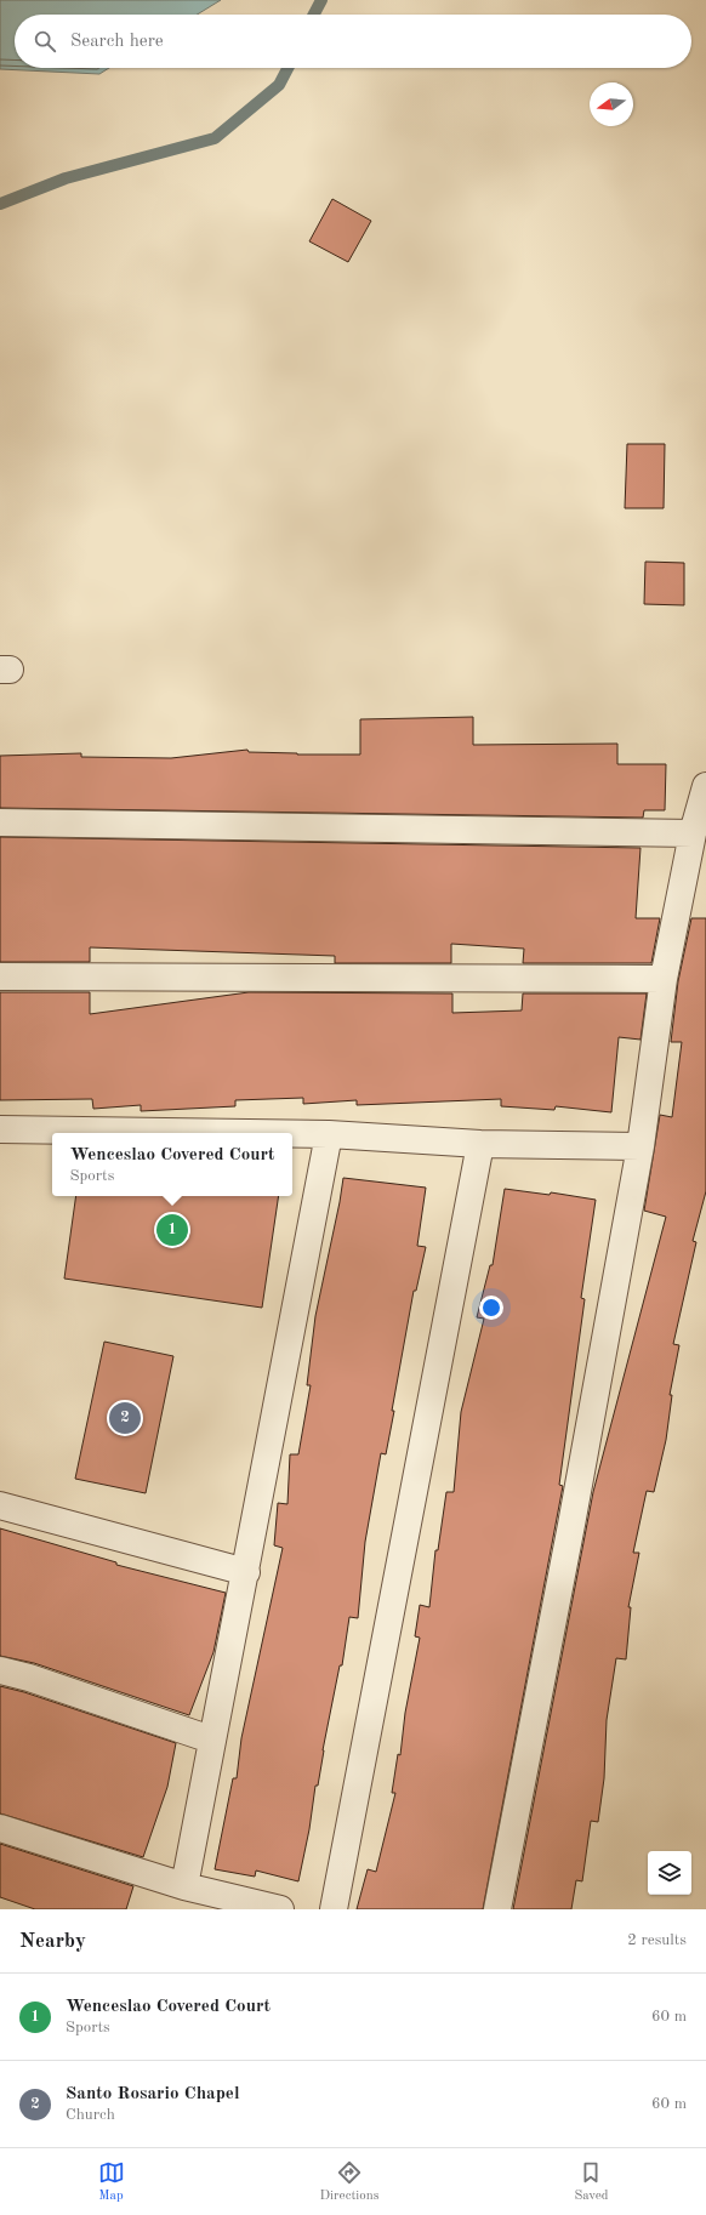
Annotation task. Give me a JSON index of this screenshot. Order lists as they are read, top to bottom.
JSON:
{
  "north": "left",
  "page": {
    "search": "Search here",
    "popup": ["Wenceslao Covered Court", "Sports"],
    "pins": ["1", "2"],
    "heading": ["Nearby", "2 results"],
    "list": [
      {
        "mark": "1",
        "name": "Wenceslao Covered Court",
        "note": "Sports",
        "value": "60 m"
      },
      {
        "mark": "2",
        "name": "Santo Rosario Chapel",
        "note": "Church",
        "value": "60 m"
      }
    ],
    "nav": ["Map", "Directions", "Saved"]
  }
}
